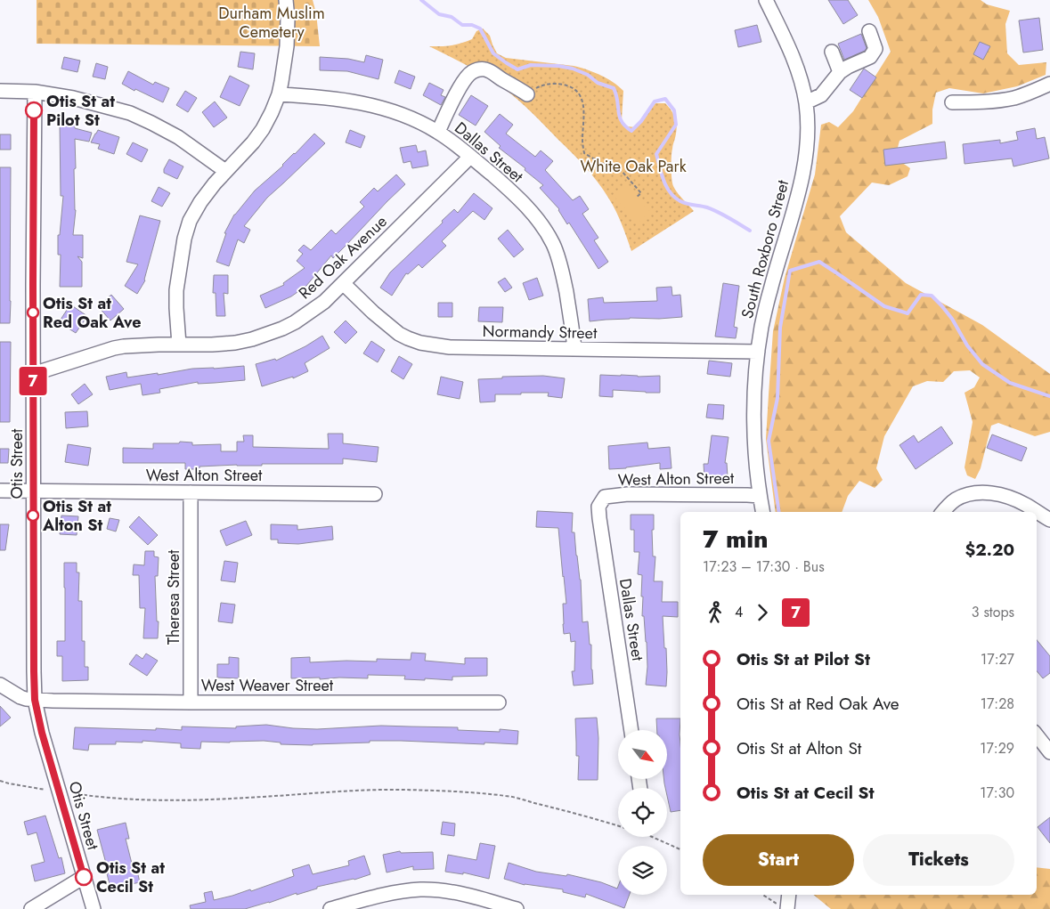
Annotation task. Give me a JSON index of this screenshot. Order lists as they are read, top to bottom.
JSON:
{
  "streets": {
    "street": [
      "Dallas Street",
      "South Roxboro Street",
      "Red Oak Avenue",
      "Normandy Street",
      "Otis Street",
      "West Alton Street",
      "Theresa Street",
      "West Weaver Street"
    ]
  },
  "crossings": [
    ["Dallas Street", "Red Oak Avenue"],
    ["Dallas Street", "Normandy Street"],
    ["Dallas Street", "West Alton Street"],
    ["South Roxboro Street", "Normandy Street"],
    ["South Roxboro Street", "West Alton Street"],
    ["Red Oak Avenue", "Normandy Street"],
    ["Red Oak Avenue", "Otis Street"],
    ["Otis Street", "West Alton Street"],
    ["Otis Street", "West Weaver Street"],
    ["West Alton Street", "Theresa Street"],
    ["Theresa Street", "West Weaver Street"]
  ],
  "parks": ["Durham Muslim Cemetery", "White Oak Park"],
  "places": [
    "Otis St at Pilot St",
    "Otis St at Red Oak Ave",
    "Otis St at Alton St",
    "Otis St at Cecil St"
  ],
  "lines": ["bus line 7"],
  "north": "bottom right",
  "page": {
    "on_map": "7",
    "heading": ["7 min", "17:23 – 17:30 · Bus", "$2.20"],
    "legs": ["4", "7", "3 stops"],
    "list": [
      {
        "name": "Otis St at Pilot St",
        "value": "17:27"
      },
      {
        "name": "Otis St at Red Oak Ave",
        "value": "17:28"
      },
      {
        "name": "Otis St at Alton St",
        "value": "17:29"
      },
      {
        "name": "Otis St at Cecil St",
        "value": "17:30"
      }
    ],
    "buttons": ["Start", "Tickets"]
  }
}
